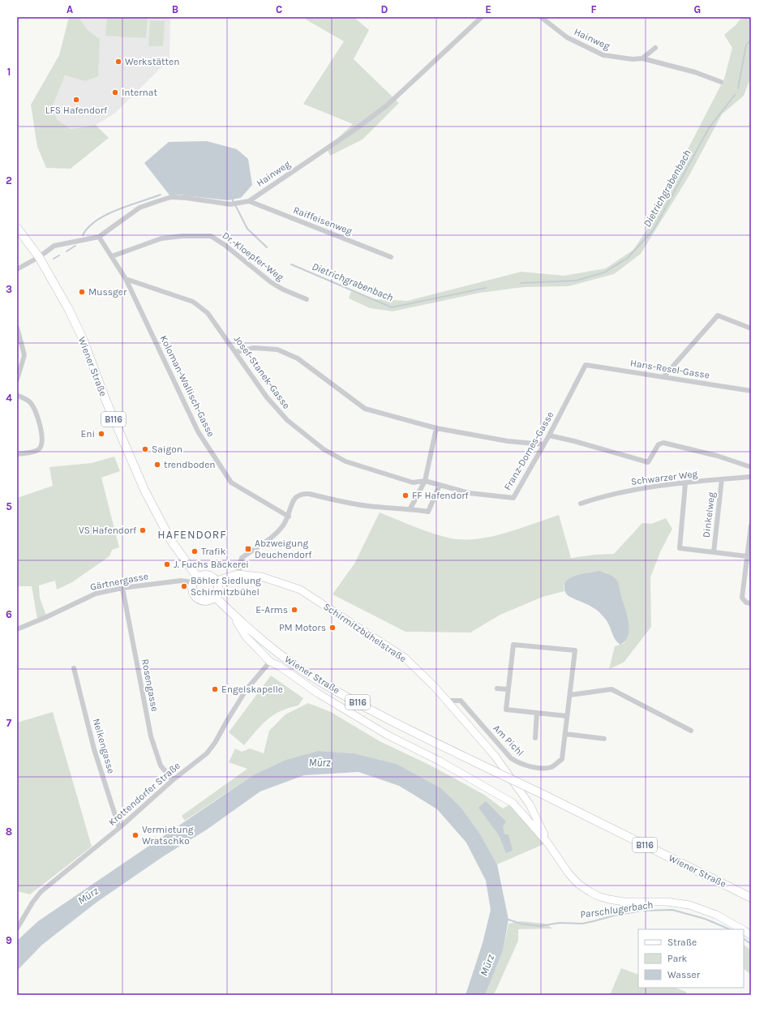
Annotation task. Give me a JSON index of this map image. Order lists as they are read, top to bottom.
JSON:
{
  "streets": {
    "main road": ["Wiener Straße", "B116", "Schirmitzbühelstraße"],
    "street": [
      "Hainweg",
      "Raiffeisenweg",
      "Dr.-Kloepfer-Weg",
      "Hans-Resel-Gasse",
      "Josef-Stanek-Gasse",
      "Koloman-Wallisch-Gasse",
      "Franz-Domes-Gasse",
      "Schwarzer Weg",
      "Dinkelweg",
      "Gärtnergasse",
      "Rosengasse",
      "Am Pichl",
      "Nelkengasse",
      "Krottendorfer Straße"
    ]
  },
  "crossings": [
    ["Hainweg", "Raiffeisenweg"],
    ["Hainweg", "Wiener Straße"],
    ["Hainweg", "Koloman-Wallisch-Gasse"],
    ["Dr.-Kloepfer-Weg", "Koloman-Wallisch-Gasse"],
    ["Wiener Straße", "B116"],
    ["Wiener Straße", "Gärtnergasse"],
    ["Hans-Resel-Gasse", "Franz-Domes-Gasse"],
    ["Josef-Stanek-Gasse", "Koloman-Wallisch-Gasse"],
    ["Josef-Stanek-Gasse", "Franz-Domes-Gasse"],
    ["B116", "Gärtnergasse"],
    ["Schwarzer Weg", "Dinkelweg"],
    ["Gärtnergasse", "Rosengasse"],
    ["Schirmitzbühelstraße", "Am Pichl"],
    ["Rosengasse", "Krottendorfer Straße"],
    ["Nelkengasse", "Krottendorfer Straße"]
  ],
  "districts": ["HAFENDORF"],
  "water": ["Dietrichgrabenbach", "Mürz", "Parschlugerbach"],
  "places": {
    "other": [
      "Werkstätten",
      "Internat",
      "LFS Hafendorf",
      "Mussger",
      "Eni",
      "Saigon",
      "trendboden",
      "FF Hafendorf",
      "VS Hafendorf",
      "Trafik",
      "J. Fuchs Bäckerei",
      "Böhler Siedlung Schirmitzbühel",
      "E-Arms",
      "PM Motors",
      "Engelskapelle",
      "Vermietung Wratschko"
    ],
    "transit": ["Abzweigung Deuchendorf"]
  },
  "legend": ["Straße", "Park", "Wasser"],
  "grid": {
    "columns": [
      "A",
      "B",
      "C",
      "D",
      "E",
      "F",
      "G"
    ],
    "rows": [
      "1",
      "2",
      "3",
      "4",
      "5",
      "6",
      "7",
      "8",
      "9"
    ]
  }
}
